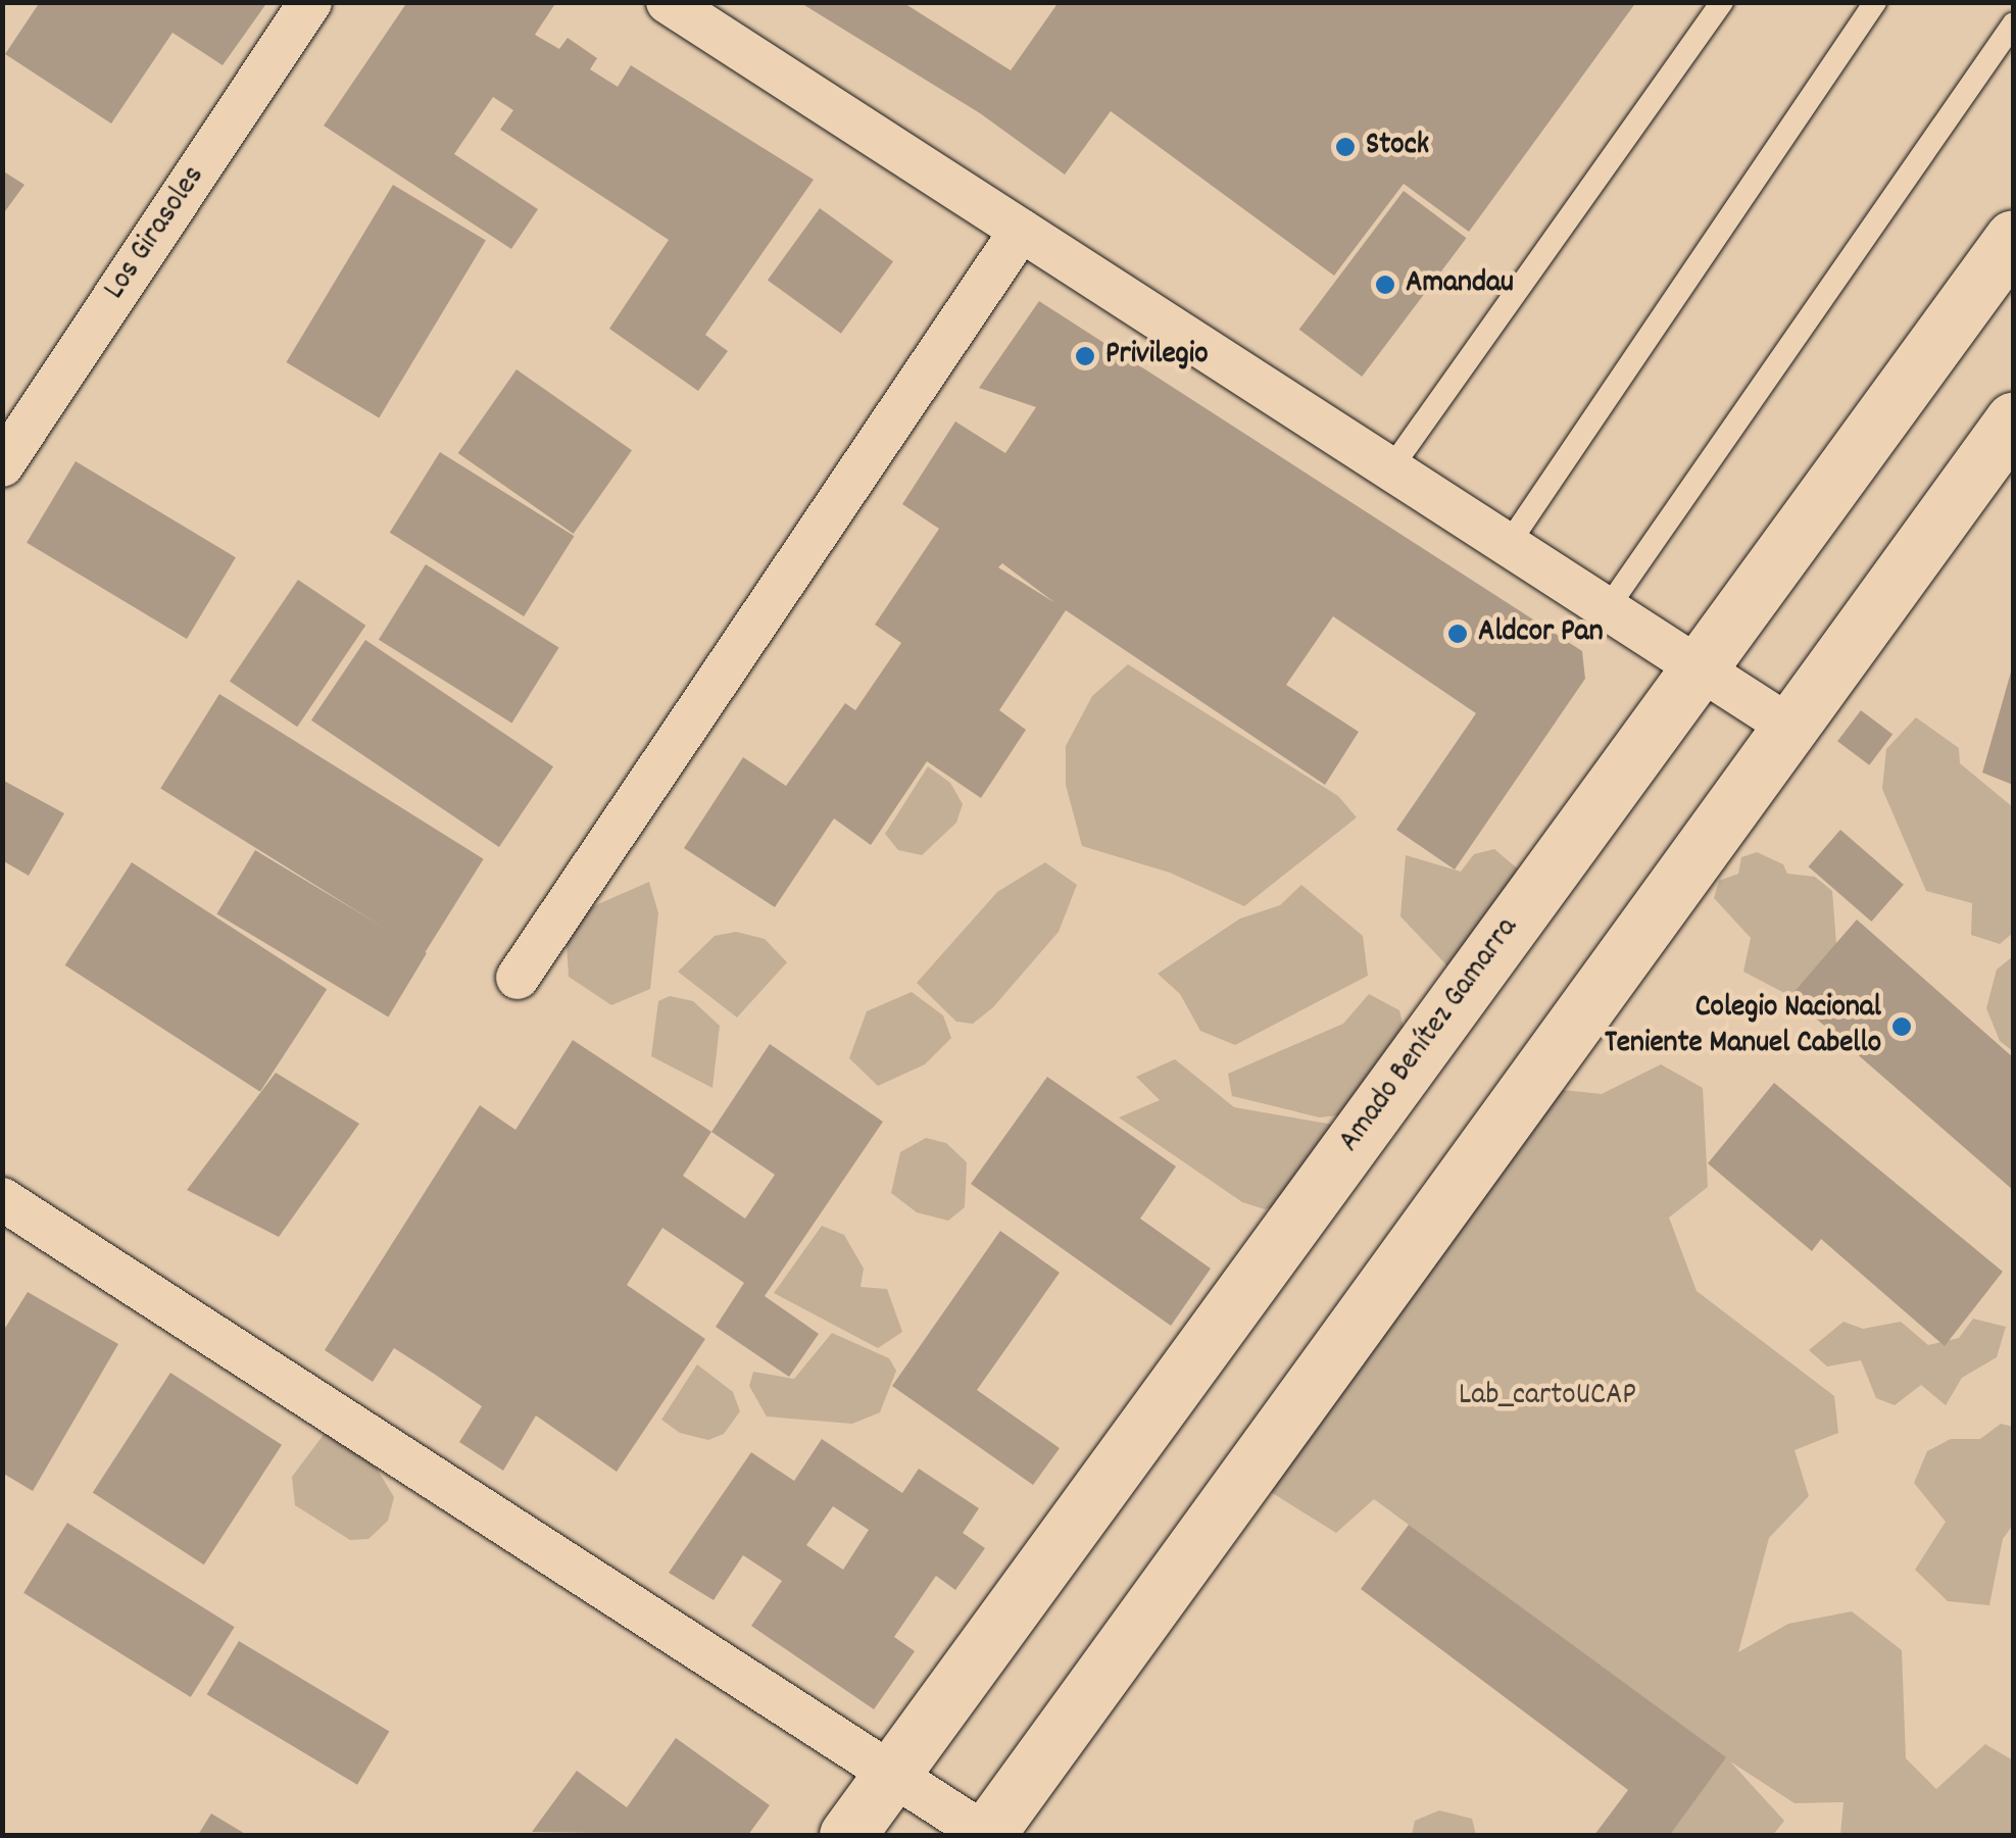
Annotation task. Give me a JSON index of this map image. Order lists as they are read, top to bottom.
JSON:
{
  "streets": {
    "main road": ["Amado Benítez Gamarra"],
    "street": ["Los Girasoles"]
  },
  "parks": ["Lab_cartoUCAP"],
  "places": [
    "Stock",
    "Amandau",
    "Privilegio",
    "Aldcor Pan",
    "Colegio Nacional Teniente Manuel Cabello"
  ]
}
